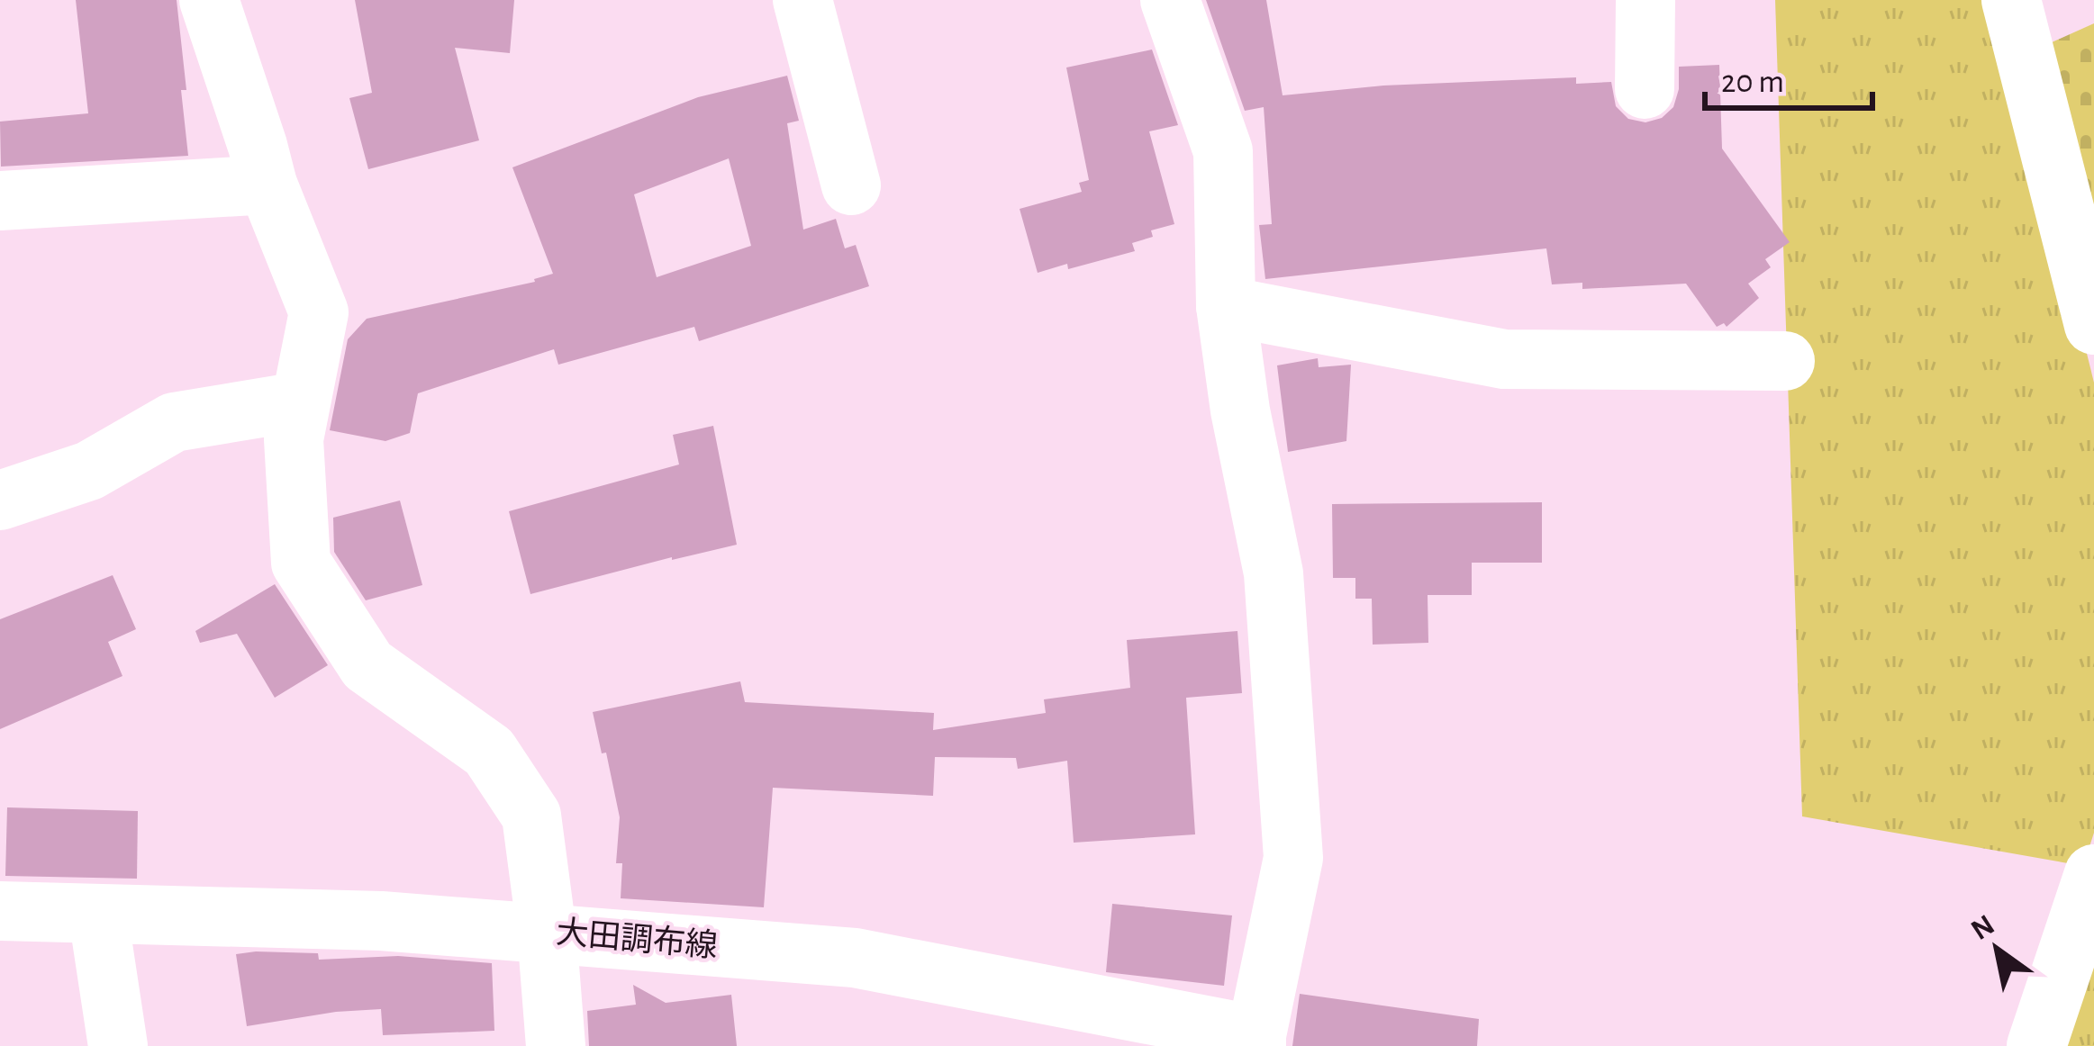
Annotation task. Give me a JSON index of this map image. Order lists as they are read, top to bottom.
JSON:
{
  "streets": {
    "street": ["大田調布線"]
  },
  "scale_bar": "20 m",
  "north": "top left"
}
